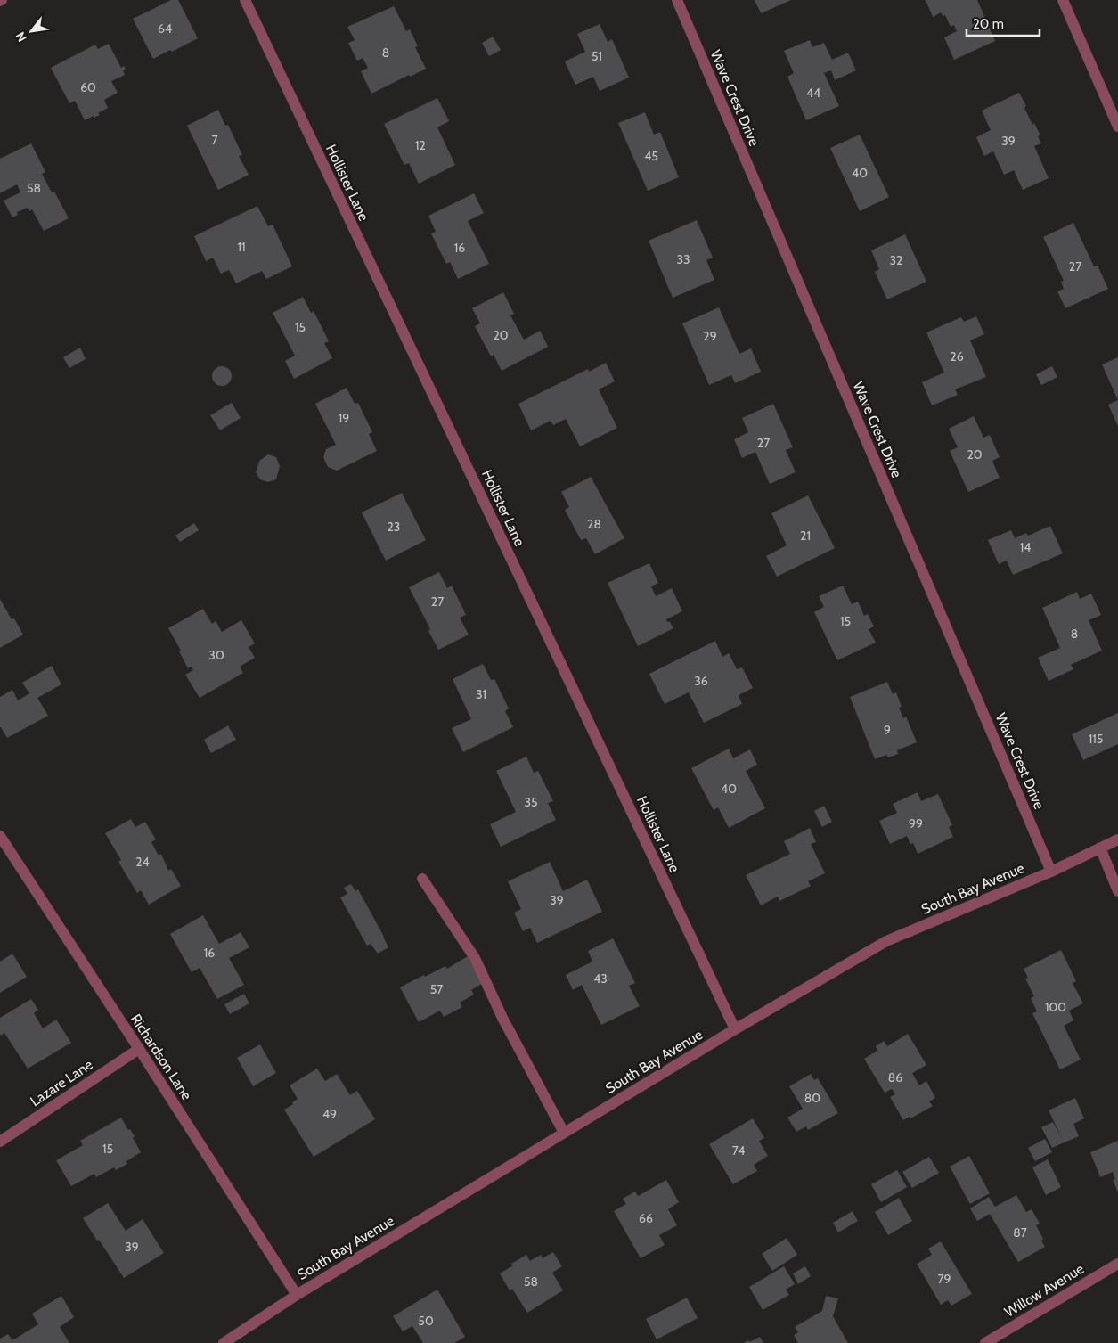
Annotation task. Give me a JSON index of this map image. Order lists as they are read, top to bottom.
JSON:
{
  "streets": {
    "street": [
      "Wave Crest Drive",
      "Hollister Lane",
      "South Bay Avenue",
      "Richardson Lane",
      "Lazare Lane",
      "Willow Avenue"
    ]
  },
  "crossings": [
    ["Wave Crest Drive", "South Bay Avenue"],
    ["Hollister Lane", "South Bay Avenue"],
    ["South Bay Avenue", "Richardson Lane"],
    ["Richardson Lane", "Lazare Lane"]
  ],
  "house_numbers": [
    "64",
    "8",
    "51",
    "60",
    "44",
    "7",
    "39",
    "12",
    "45",
    "40",
    "58",
    "11",
    "16",
    "33",
    "32",
    "27",
    "15",
    "20",
    "29",
    "26",
    "19",
    "27",
    "20",
    "28",
    "23",
    "21",
    "14",
    "27",
    "15",
    "8",
    "30",
    "36",
    "31",
    "9",
    "115",
    "40",
    "35",
    "99",
    "24",
    "39",
    "16",
    "43",
    "57",
    "100",
    "86",
    "80",
    "49",
    "15",
    "74",
    "66",
    "87",
    "39",
    "79",
    "58",
    "50"
  ],
  "scale_bar": "20 m",
  "north": "bottom left"
}
